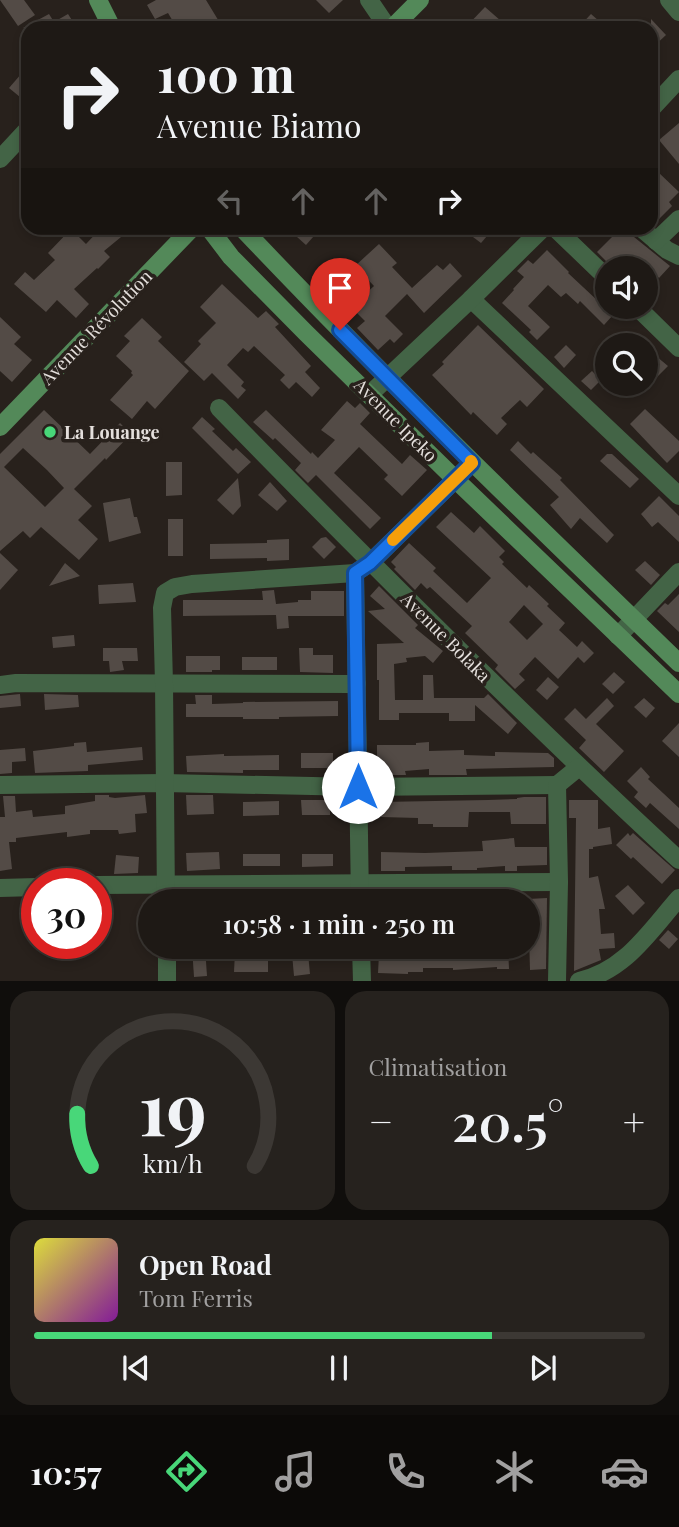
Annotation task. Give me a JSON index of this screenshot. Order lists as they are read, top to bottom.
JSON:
{
  "streets": {
    "street": ["Avenue Révolution", "Avenue Ipeko", "Avenue Bolaka"]
  },
  "places": ["La Louange"],
  "page": {
    "turn": ["100 m", "Avenue Biamo"],
    "limit": "30",
    "trip": "10:58 · 1 min · 250 m",
    "tile": "Climatisation",
    "heat": ["−", "20.5°", "+"],
    "song": ["Open Road", "Tom Ferris"],
    "tabs": "10:57",
    "gauge": ["19", "km/h"]
  }
}
